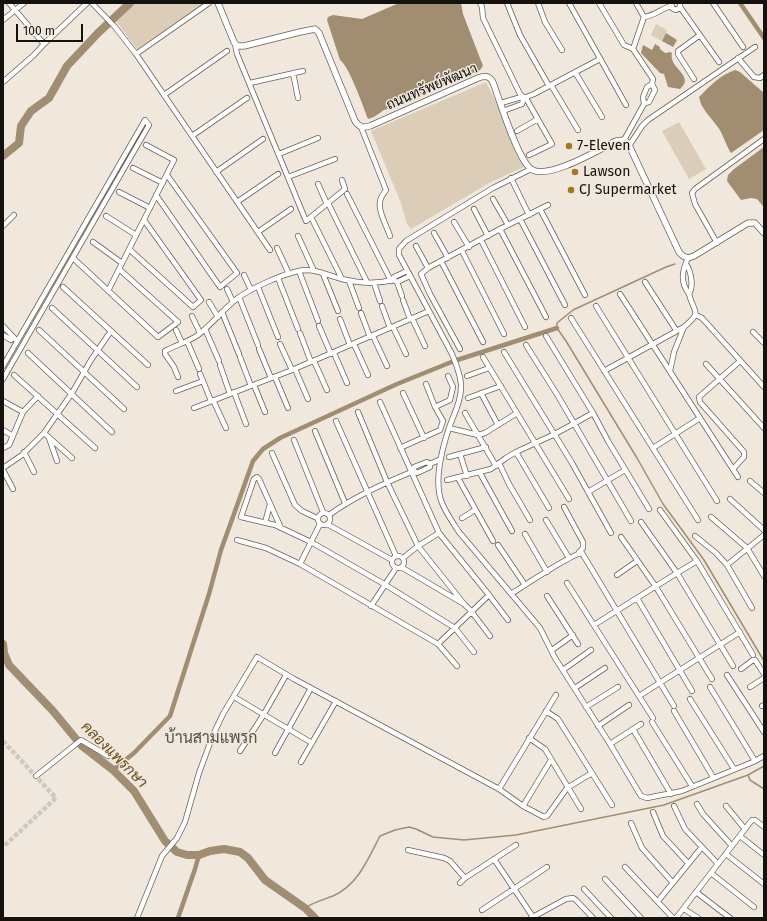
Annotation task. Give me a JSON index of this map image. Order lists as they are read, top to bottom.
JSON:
{
  "streets": {
    "street": ["ถนนทรัพย์พัฒนา"]
  },
  "districts": ["บ้านสามแพรก"],
  "water": ["คลองแพรกษา"],
  "places": ["7-Eleven", "Lawson", "CJ Supermarket"],
  "scale_bar": "100 m"
}
